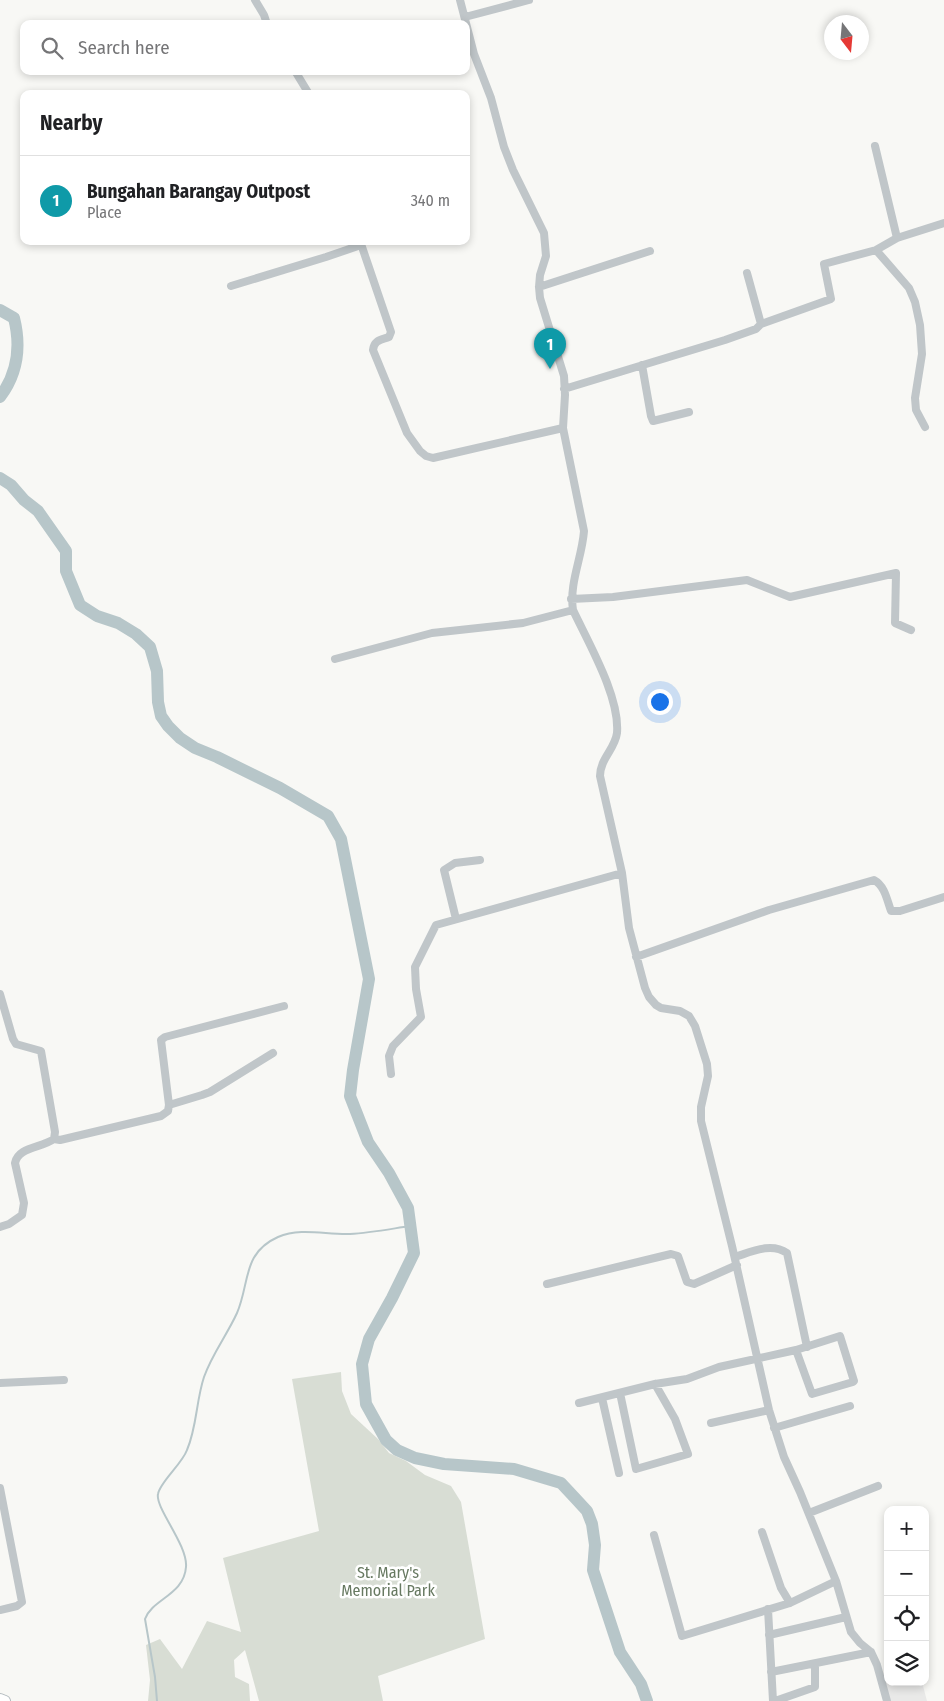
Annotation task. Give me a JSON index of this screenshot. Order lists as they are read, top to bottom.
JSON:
{
  "parks": ["St. Mary's Memorial Park"],
  "north": "bottom",
  "page": {
    "search": "Search here",
    "heading": "Nearby",
    "list": [
      {
        "mark": "1",
        "name": "Bungahan Barangay Outpost",
        "note": "Place",
        "value": "340 m"
      }
    ],
    "pins": "1",
    "map_buttons": ["+", "−"]
  }
}
